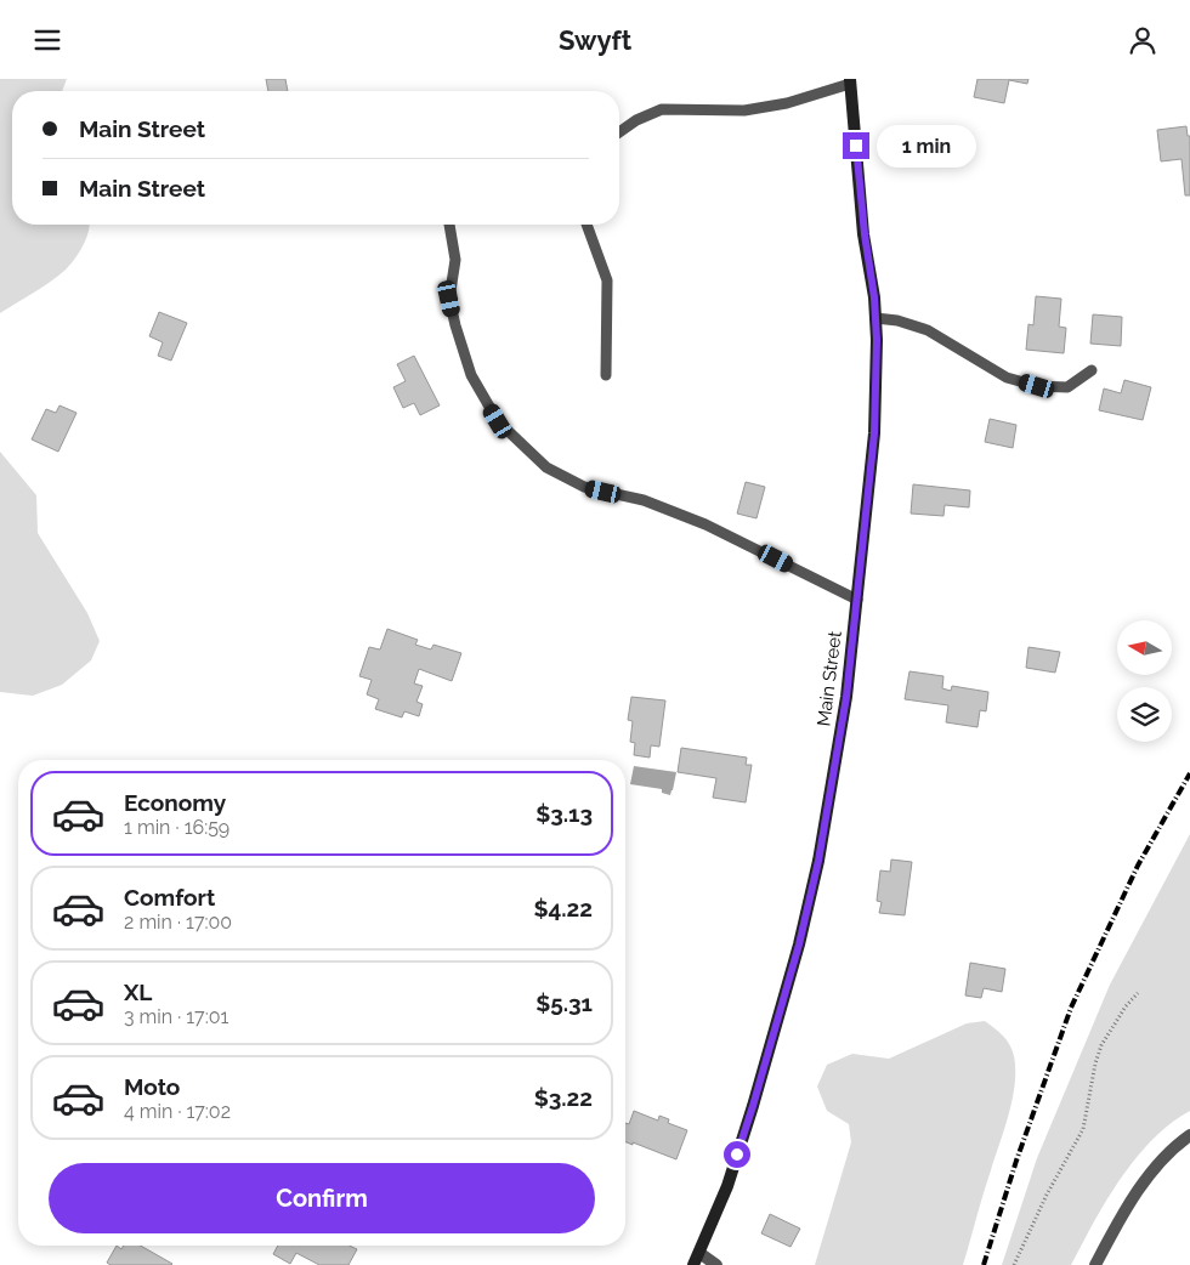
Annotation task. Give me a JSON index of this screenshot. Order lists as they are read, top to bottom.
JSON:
{
  "streets": {
    "main road": ["Main Street"]
  },
  "north": "left",
  "page": {
    "header": "Swyft",
    "banner": ["Main Street", "Main Street"],
    "bubble": "1 min",
    "list": [
      {
        "name": "Economy",
        "note": "1 min · 16:59",
        "value": "$3.13"
      },
      {
        "name": "Comfort",
        "note": "2 min · 17:00",
        "value": "$4.22"
      },
      {
        "name": "XL",
        "note": "3 min · 17:01",
        "value": "$5.31"
      },
      {
        "name": "Moto",
        "note": "4 min · 17:02",
        "value": "$3.22"
      }
    ],
    "buttons": "Confirm"
  }
}
